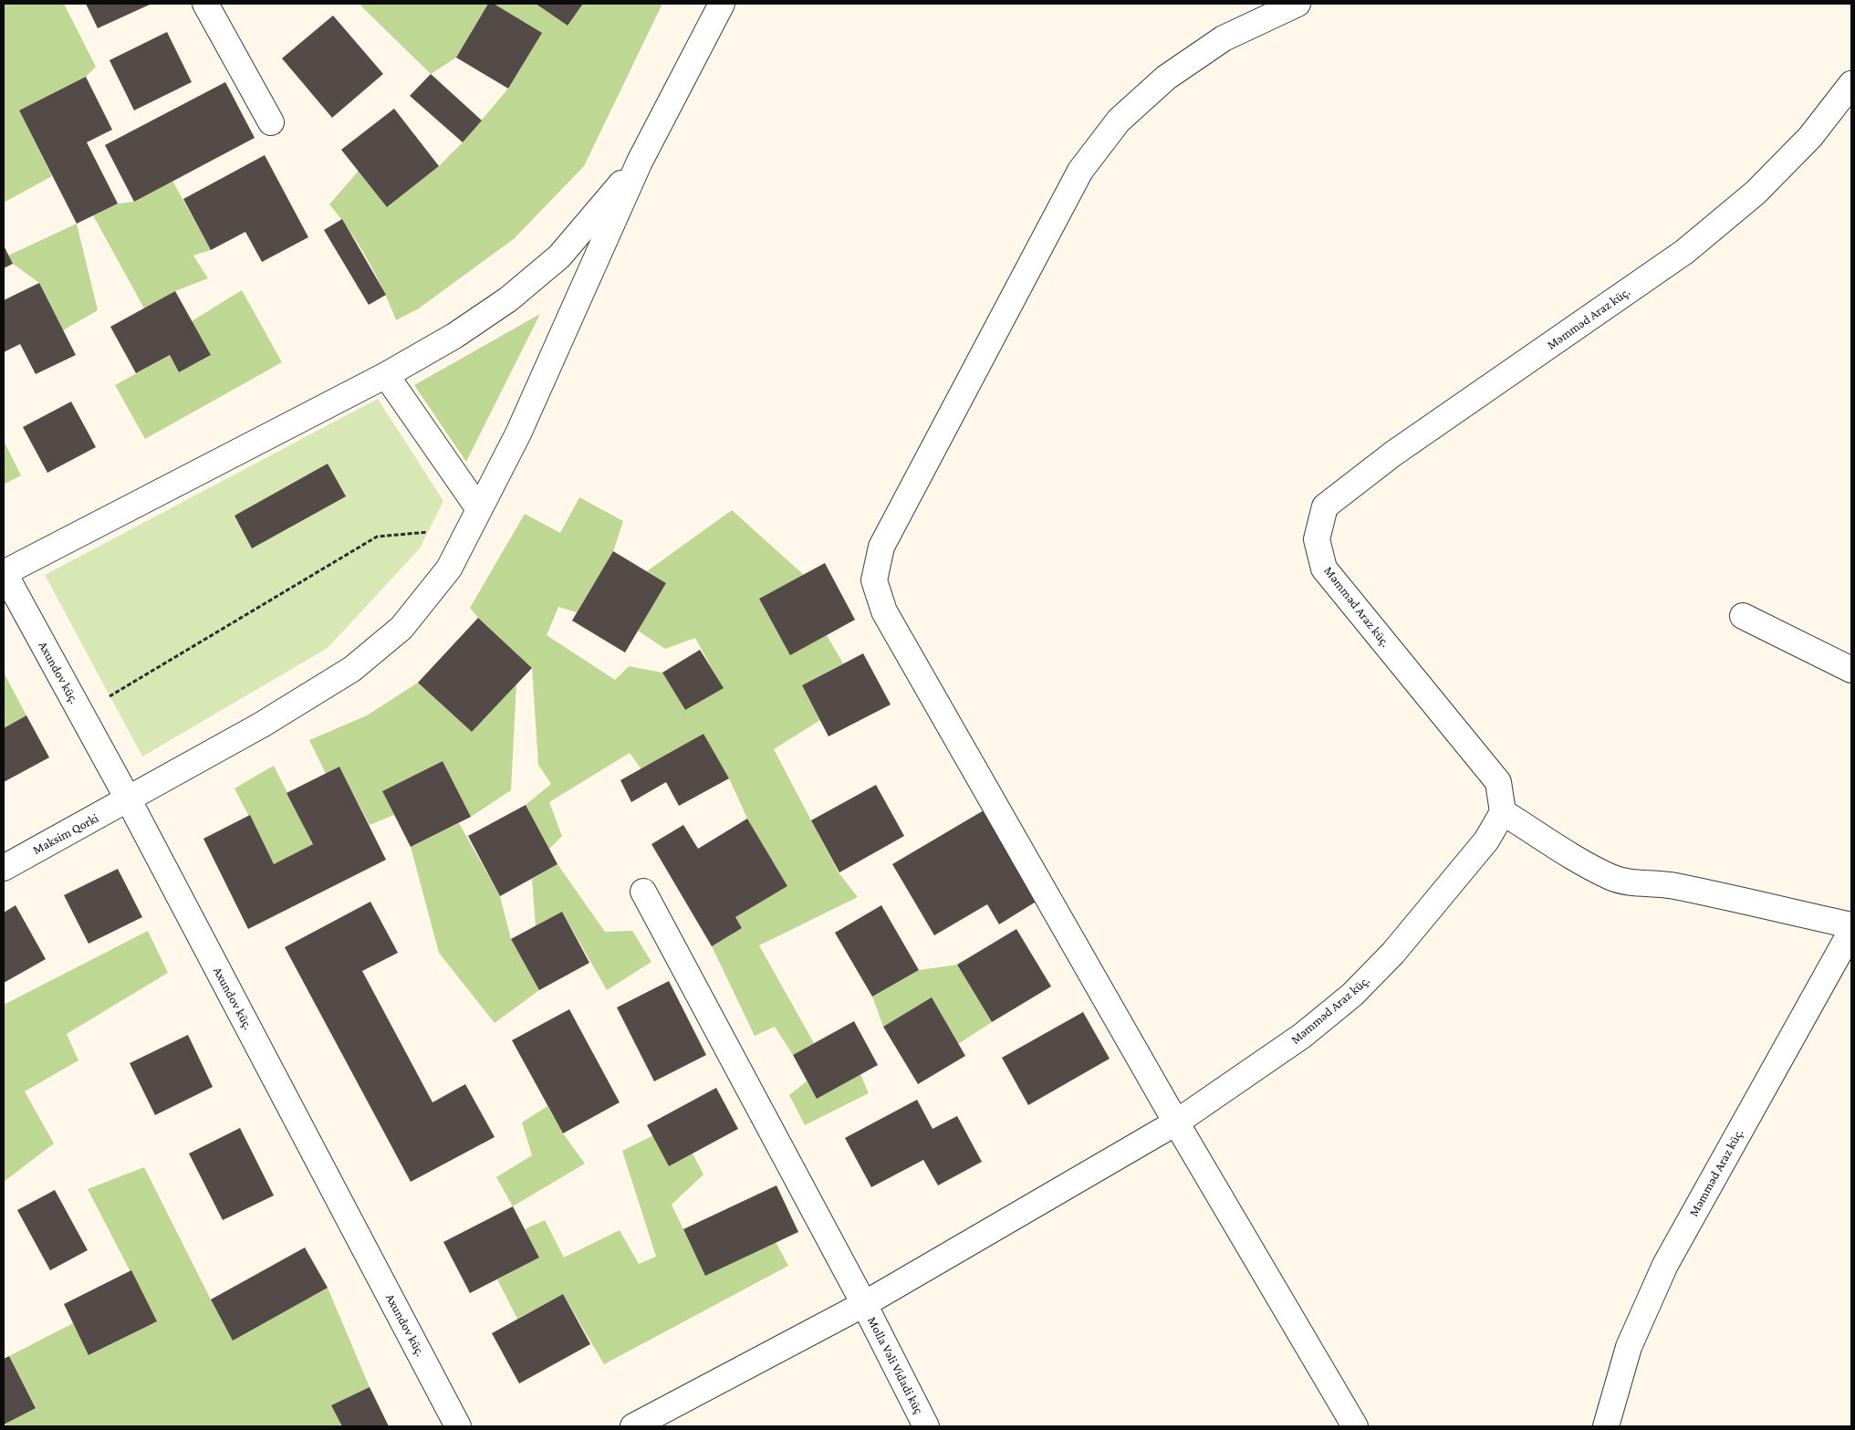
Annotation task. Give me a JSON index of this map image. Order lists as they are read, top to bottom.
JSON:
{
  "streets": {
    "street": [
      "Məmməd Araz küç.",
      "Axundov küç.",
      "Maksim Qorki",
      "Molla Vəli Vidadi küç"
    ]
  },
  "crossings": [
    ["Məmməd Araz küç.", "Molla Vəli Vidadi küç"],
    ["Axundov küç.", "Maksim Qorki"]
  ]
}
